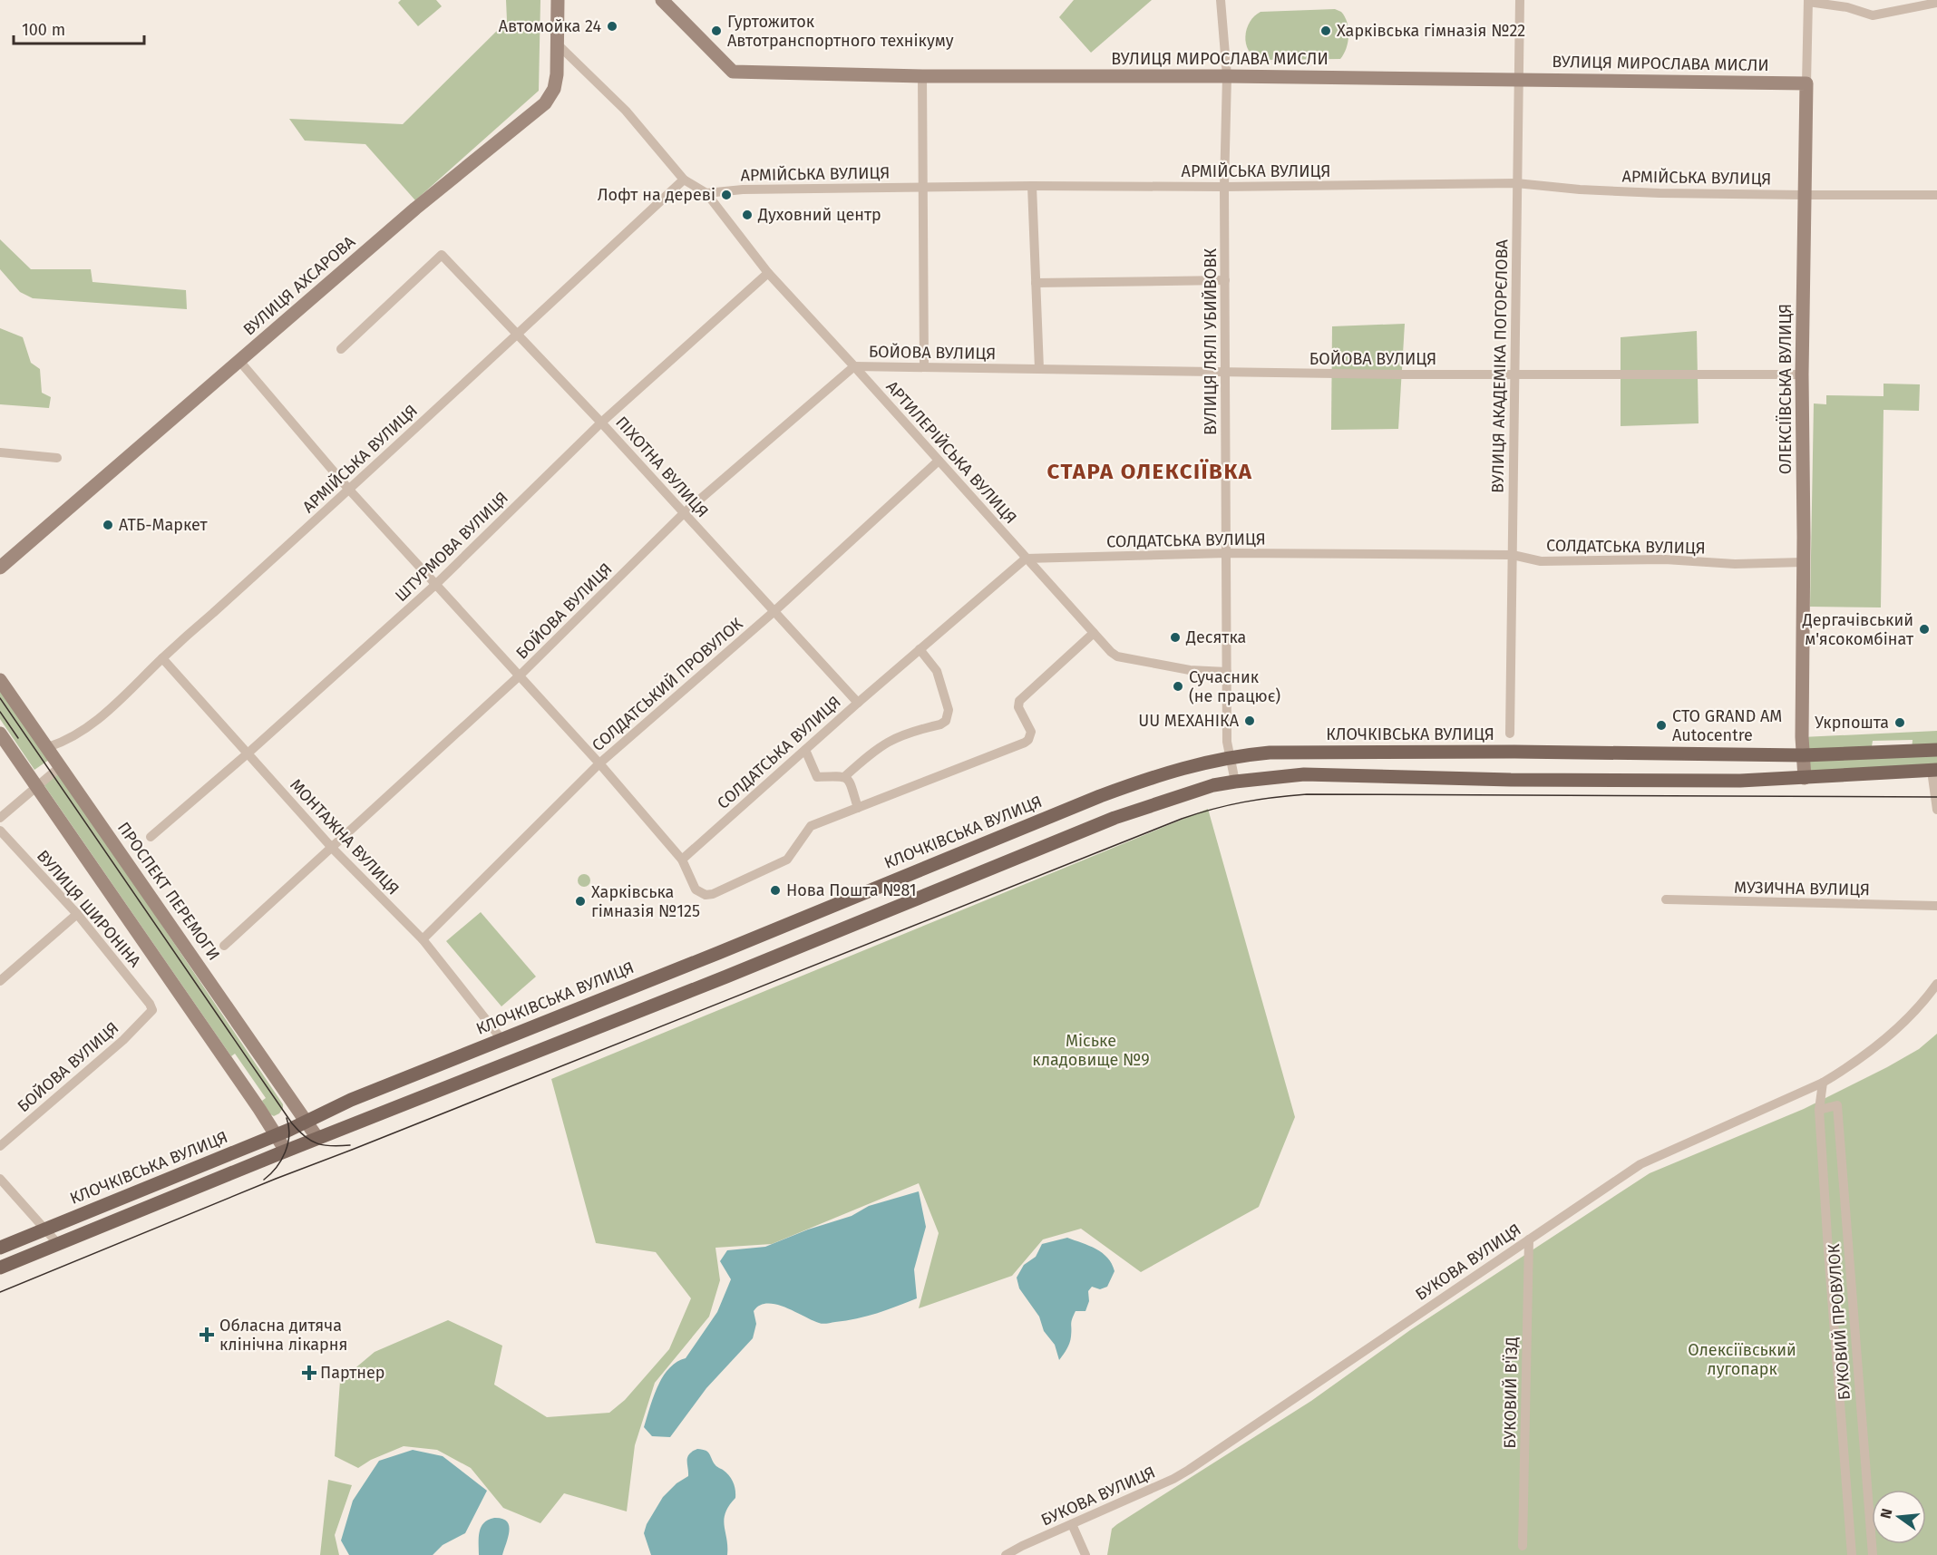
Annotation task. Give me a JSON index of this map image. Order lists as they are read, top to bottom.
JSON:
{
  "streets": {
    "main road": ["КЛОЧКІВСЬКА ВУЛИЦЯ"],
    "street": [
      "ВУЛИЦЯ МИРОСЛАВА МИСЛИ",
      "АРМІЙСЬКА ВУЛИЦЯ",
      "ВУЛИЦЯ АХСАРОВА",
      "ВУЛИЦЯ ЛЯЛІ УБИЙВОВК",
      "БОЙОВА ВУЛИЦЯ",
      "ВУЛИЦЯ АКАДЕМІКА ПОГОРЄЛОВА",
      "ОЛЕКСІЇВСЬКА ВУЛИЦЯ",
      "АРТИЛЕРІЙСЬКА ВУЛИЦЯ",
      "ПІХОТНА ВУЛИЦЯ",
      "СОЛДАТСЬКА ВУЛИЦЯ",
      "ШТУРМОВА ВУЛИЦЯ",
      "СОЛДАТСЬКИЙ ПРОВУЛОК",
      "МОНТАЖНА ВУЛИЦЯ",
      "МУЗИЧНА ВУЛИЦЯ",
      "ПРОСПЕКТ ПЕРЕМОГИ",
      "ВУЛИЦЯ ШИРОНІНА",
      "БУКОВА ВУЛИЦЯ",
      "БУКОВИЙ ПРОВУЛОК",
      "БУКОВИЙ В'ЇЗД"
    ]
  },
  "crossings": [
    ["ВУЛИЦЯ МИРОСЛАВА МИСЛИ", "ВУЛИЦЯ ЛЯЛІ УБИЙВОВК"],
    ["ВУЛИЦЯ МИРОСЛАВА МИСЛИ", "ВУЛИЦЯ АКАДЕМІКА ПОГОРЄЛОВА"],
    ["ВУЛИЦЯ МИРОСЛАВА МИСЛИ", "ОЛЕКСІЇВСЬКА ВУЛИЦЯ"],
    ["АРМІЙСЬКА ВУЛИЦЯ", "ВУЛИЦЯ ЛЯЛІ УБИЙВОВК"],
    ["АРМІЙСЬКА ВУЛИЦЯ", "ВУЛИЦЯ АКАДЕМІКА ПОГОРЄЛОВА"],
    ["АРМІЙСЬКА ВУЛИЦЯ", "ОЛЕКСІЇВСЬКА ВУЛИЦЯ"],
    ["АРМІЙСЬКА ВУЛИЦЯ", "АРТИЛЕРІЙСЬКА ВУЛИЦЯ"],
    ["АРМІЙСЬКА ВУЛИЦЯ", "ПІХОТНА ВУЛИЦЯ"],
    ["АРМІЙСЬКА ВУЛИЦЯ", "МОНТАЖНА ВУЛИЦЯ"],
    ["АРМІЙСЬКА ВУЛИЦЯ", "ПРОСПЕКТ ПЕРЕМОГИ"],
    ["ВУЛИЦЯ АХСАРОВА", "АРТИЛЕРІЙСЬКА ВУЛИЦЯ"],
    ["ВУЛИЦЯ ЛЯЛІ УБИЙВОВК", "БОЙОВА ВУЛИЦЯ"],
    ["ВУЛИЦЯ ЛЯЛІ УБИЙВОВК", "АРТИЛЕРІЙСЬКА ВУЛИЦЯ"],
    ["ВУЛИЦЯ ЛЯЛІ УБИЙВОВК", "СОЛДАТСЬКА ВУЛИЦЯ"],
    ["ВУЛИЦЯ ЛЯЛІ УБИЙВОВК", "КЛОЧКІВСЬКА ВУЛИЦЯ"],
    ["БОЙОВА ВУЛИЦЯ", "ВУЛИЦЯ АКАДЕМІКА ПОГОРЄЛОВА"],
    ["БОЙОВА ВУЛИЦЯ", "ОЛЕКСІЇВСЬКА ВУЛИЦЯ"],
    ["БОЙОВА ВУЛИЦЯ", "АРТИЛЕРІЙСЬКА ВУЛИЦЯ"],
    ["БОЙОВА ВУЛИЦЯ", "ПІХОТНА ВУЛИЦЯ"],
    ["БОЙОВА ВУЛИЦЯ", "МОНТАЖНА ВУЛИЦЯ"],
    ["БОЙОВА ВУЛИЦЯ", "ВУЛИЦЯ ШИРОНІНА"],
    ["ВУЛИЦЯ АКАДЕМІКА ПОГОРЄЛОВА", "СОЛДАТСЬКА ВУЛИЦЯ"],
    ["ОЛЕКСІЇВСЬКА ВУЛИЦЯ", "СОЛДАТСЬКА ВУЛИЦЯ"],
    ["ОЛЕКСІЇВСЬКА ВУЛИЦЯ", "КЛОЧКІВСЬКА ВУЛИЦЯ"],
    ["АРТИЛЕРІЙСЬКА ВУЛИЦЯ", "СОЛДАТСЬКА ВУЛИЦЯ"],
    ["АРТИЛЕРІЙСЬКА ВУЛИЦЯ", "ШТУРМОВА ВУЛИЦЯ"],
    ["АРТИЛЕРІЙСЬКА ВУЛИЦЯ", "СОЛДАТСЬКИЙ ПРОВУЛОК"],
    ["ПІХОТНА ВУЛИЦЯ", "СОЛДАТСЬКА ВУЛИЦЯ"],
    ["ПІХОТНА ВУЛИЦЯ", "ШТУРМОВА ВУЛИЦЯ"],
    ["ПІХОТНА ВУЛИЦЯ", "СОЛДАТСЬКИЙ ПРОВУЛОК"],
    ["ШТУРМОВА ВУЛИЦЯ", "МОНТАЖНА ВУЛИЦЯ"],
    ["СОЛДАТСЬКИЙ ПРОВУЛОК", "МОНТАЖНА ВУЛИЦЯ"],
    ["КЛОЧКІВСЬКА ВУЛИЦЯ", "МОНТАЖНА ВУЛИЦЯ"],
    ["КЛОЧКІВСЬКА ВУЛИЦЯ", "ПРОСПЕКТ ПЕРЕМОГИ"],
    ["БУКОВА ВУЛИЦЯ", "БУКОВИЙ ПРОВУЛОК"],
    ["БУКОВА ВУЛИЦЯ", "БУКОВИЙ В'ЇЗД"]
  ],
  "districts": ["СТАРА ОЛЕКСІЇВКА"],
  "parks": ["Міське кладовище №9", "Олексіївський лугопарк"],
  "places": {
    "other": [
      "Автомойка 24",
      "Гуртожиток Автотранспортного технікуму",
      "Харківська гімназія №22",
      "Лофт на дереві",
      "Духовний центр",
      "АТБ-Маркет",
      "Дергачівський м'ясокомбінат",
      "Десятка",
      "Сучасник (не працює)",
      "UU МЕХАНІКА",
      "Укрпошта",
      "СТО GRAND AM Autocentre",
      "Нова Пошта №81",
      "Харківська гімназія №125"
    ],
    "health": ["Обласна дитяча клінічна лікарня", "Партнер"]
  },
  "scale_bar": "100 m",
  "north": "left"
}
